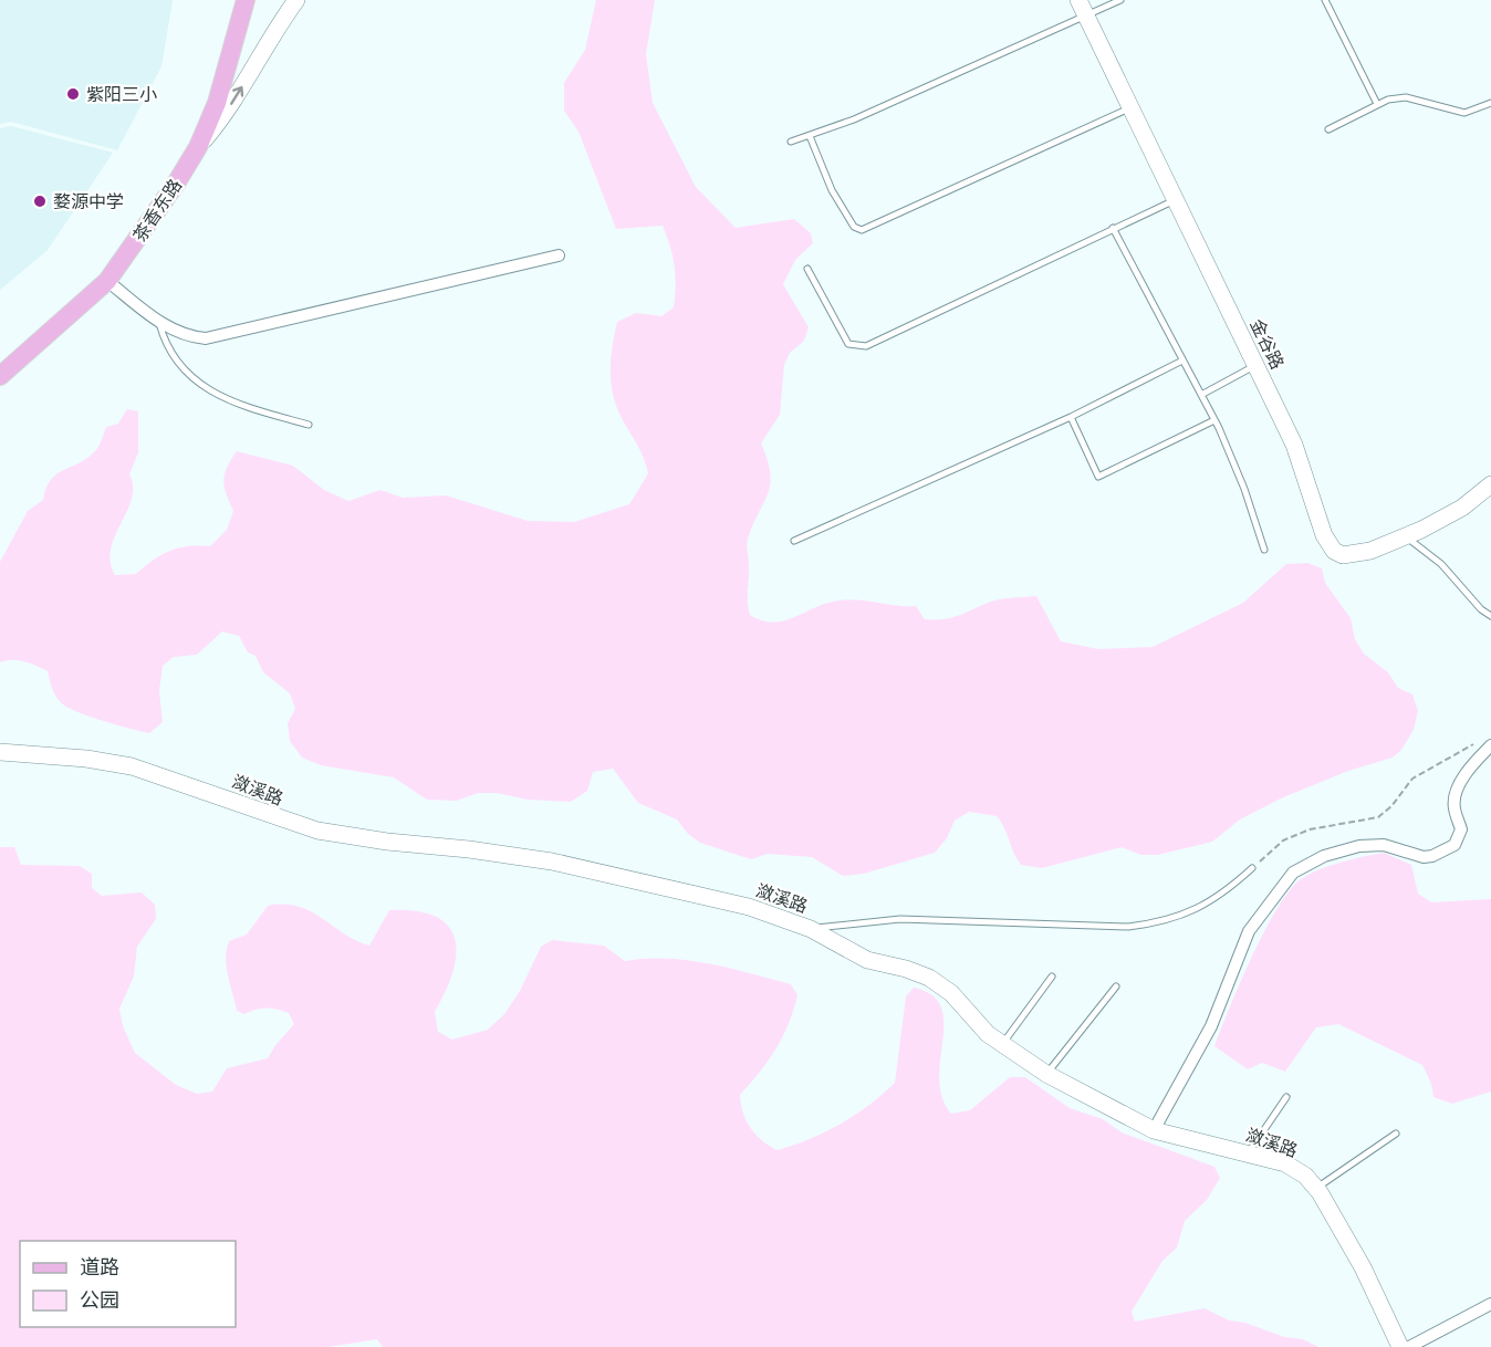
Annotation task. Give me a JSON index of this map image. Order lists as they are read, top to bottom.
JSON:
{
  "streets": {
    "main road": ["茶香东路"],
    "street": ["金谷路", "潋溪路"]
  },
  "places": ["紫阳三小", "婺源中学"],
  "legend": ["道路", "公园"]
}
